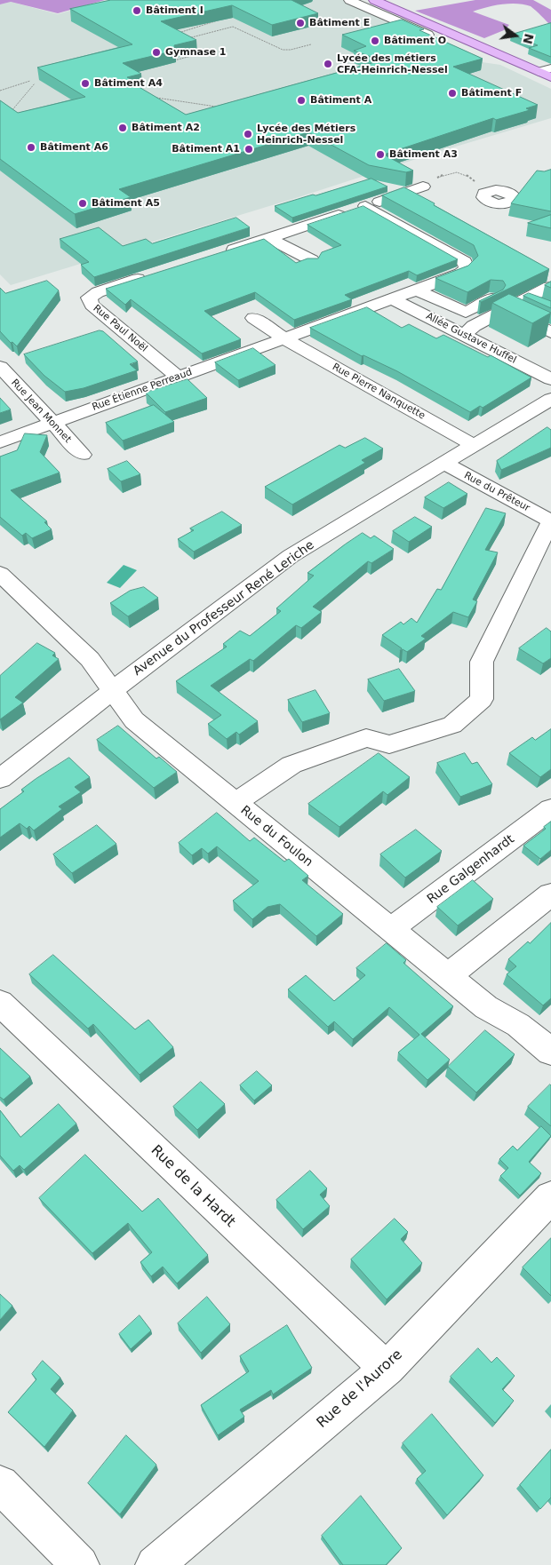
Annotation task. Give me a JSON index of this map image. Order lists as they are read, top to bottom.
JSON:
{
  "streets": {
    "street": [
      "Rue Paul Noël",
      "Allée Gustave Huffel",
      "Rue Étienne Perreaud",
      "Rue Pierre Nanquette",
      "Rue Jean Monnet",
      "Rue du Prêteur",
      "Avenue du Professeur René Leriche",
      "Rue du Foulon",
      "Rue Galgenhardt",
      "Rue de la Hardt",
      "Rue de l'Aurore"
    ]
  },
  "crossings": [
    ["Rue Paul Noël", "Rue Étienne Perreaud"],
    ["Allée Gustave Huffel", "Rue Étienne Perreaud"],
    ["Rue Étienne Perreaud", "Rue Pierre Nanquette"],
    ["Rue Étienne Perreaud", "Rue Jean Monnet"],
    ["Rue Pierre Nanquette", "Avenue du Professeur René Leriche"],
    ["Rue du Prêteur", "Avenue du Professeur René Leriche"],
    ["Avenue du Professeur René Leriche", "Rue du Foulon"],
    ["Rue du Foulon", "Rue Galgenhardt"],
    ["Rue de la Hardt", "Rue de l'Aurore"]
  ],
  "places": [
    "Bâtiment I",
    "Bâtiment E",
    "Bâtiment O",
    "Gymnase 1",
    "Lycée des métiers CFA-Heinrich-Nessel",
    "Bâtiment A4",
    "Bâtiment F",
    "Bâtiment A",
    "Bâtiment A2",
    "Lycée des Métiers Heinrich-Nessel",
    "Bâtiment A6",
    "Bâtiment A1",
    "Bâtiment A3",
    "Bâtiment A5"
  ],
  "north": "right"
}
